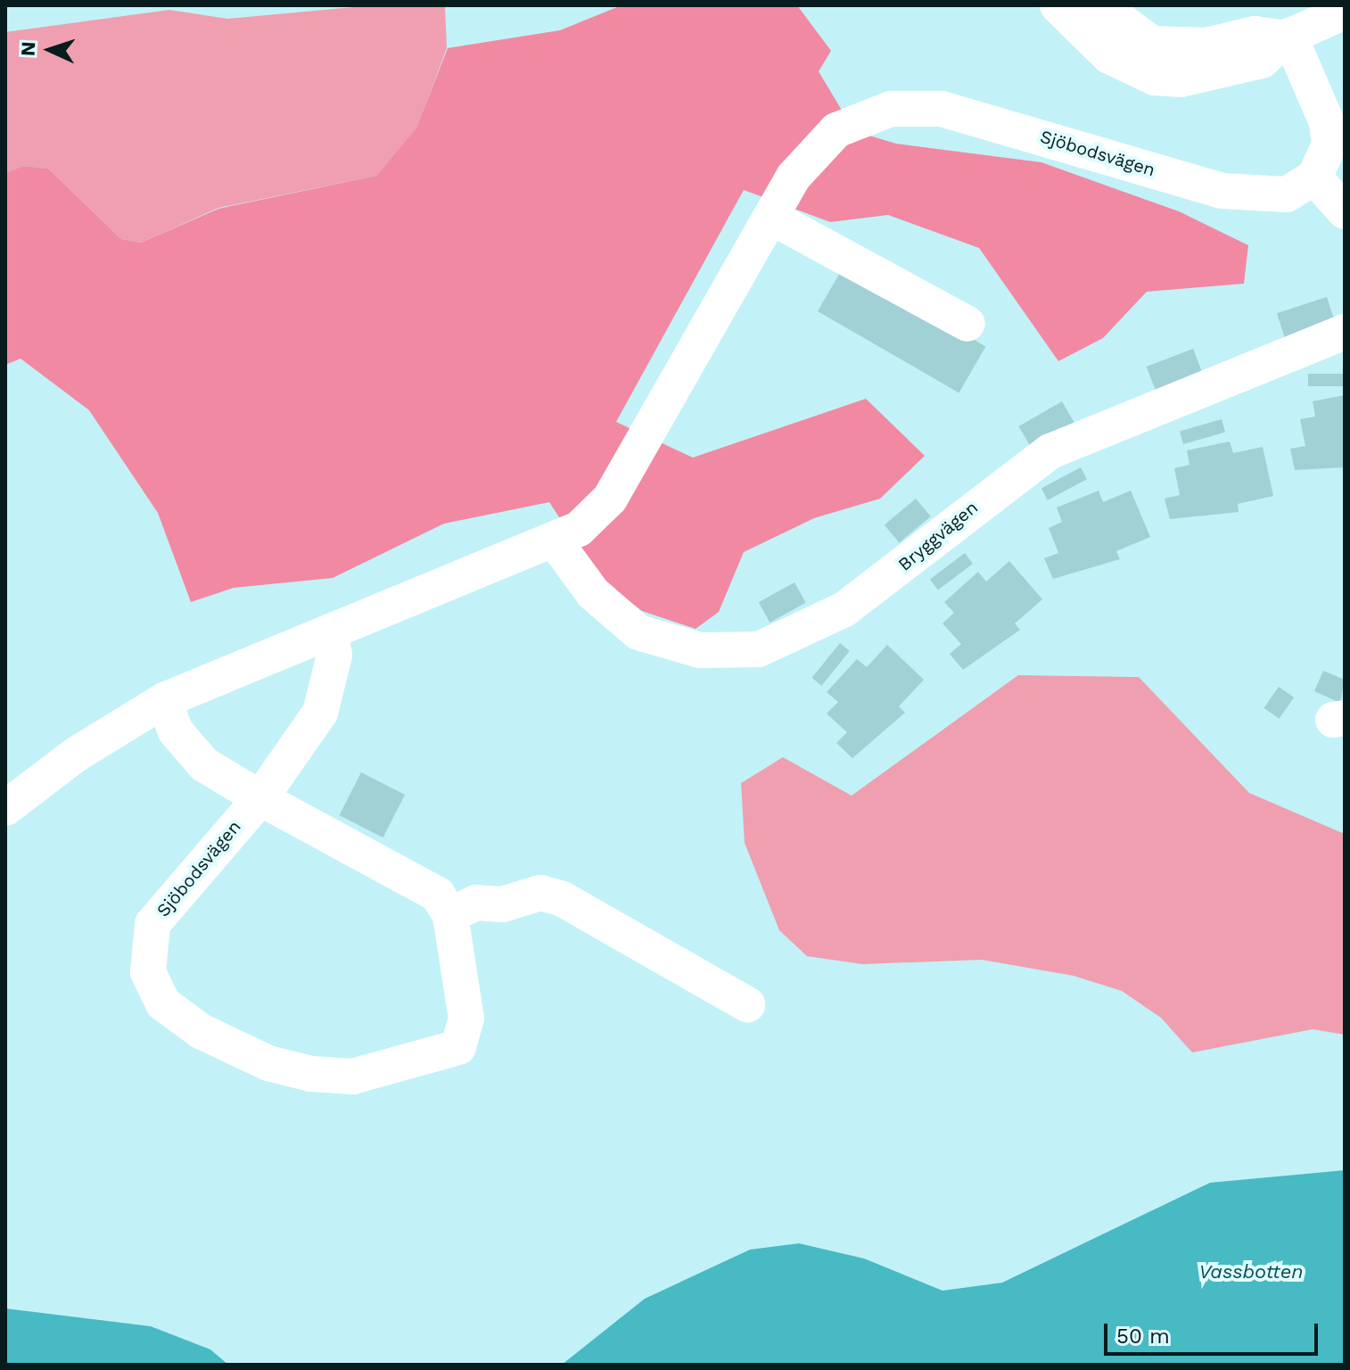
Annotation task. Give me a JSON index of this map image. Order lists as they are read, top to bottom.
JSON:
{
  "streets": {
    "street": ["Sjöbodsvägen", "Bryggvägen"]
  },
  "crossings": [
    ["Sjöbodsvägen", "Bryggvägen"]
  ],
  "water": ["Vassbotten"],
  "scale_bar": "50 m",
  "north": "left"
}
